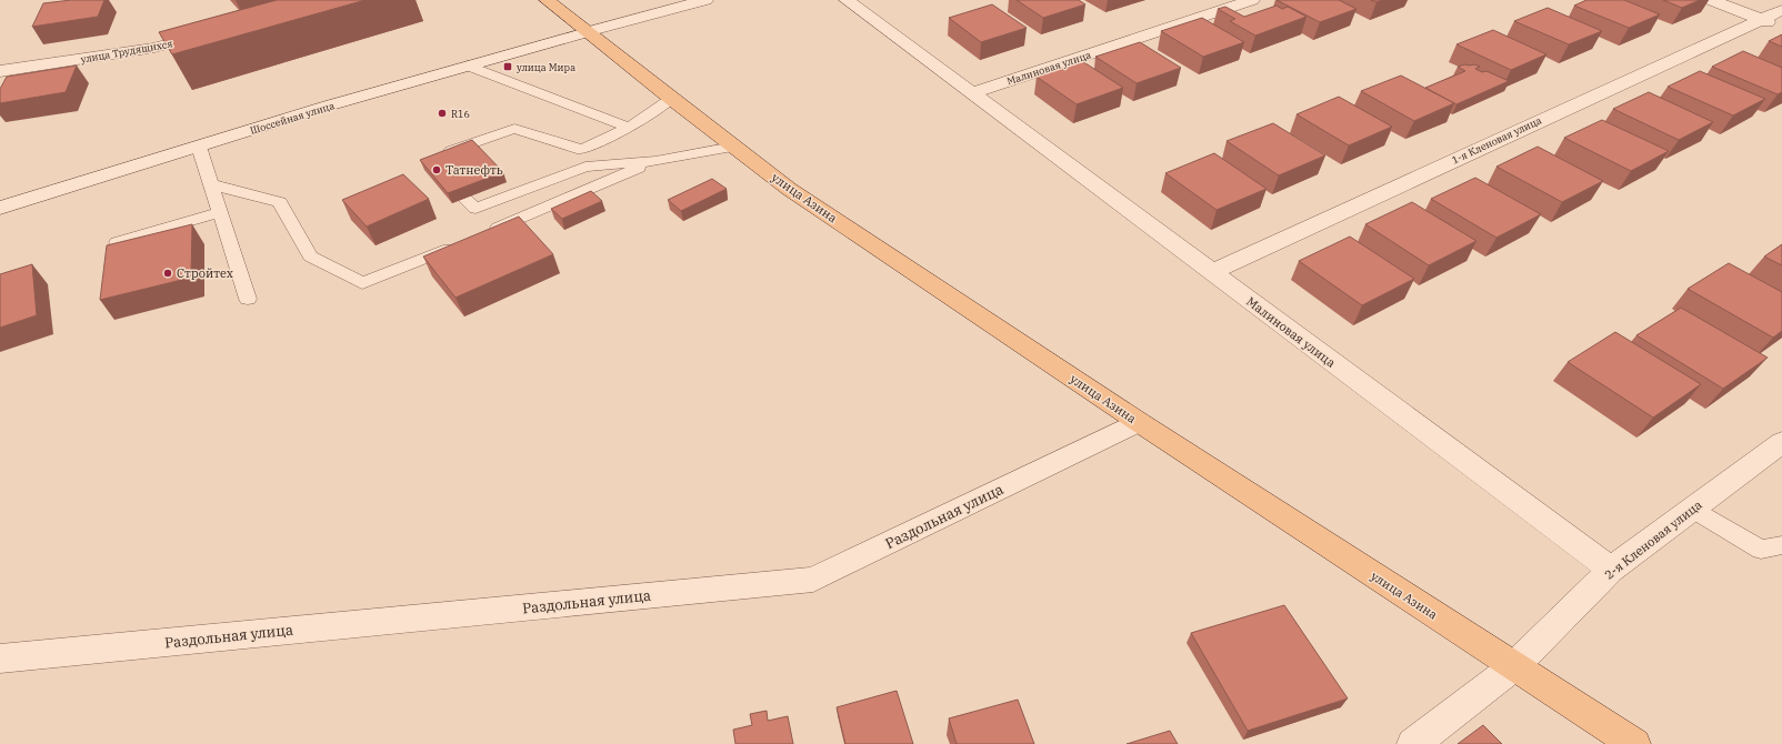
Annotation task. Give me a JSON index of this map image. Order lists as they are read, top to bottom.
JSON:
{
  "streets": {
    "main road": ["улица Азина"],
    "street": [
      "улица Трудящихся",
      "Малиновая улица",
      "Шоссейная улица",
      "1-я Кленовая улица",
      "Раздольная улица",
      "2-я Кленовая улица"
    ]
  },
  "crossings": [
    ["Малиновая улица", "1-я Кленовая улица"],
    ["Малиновая улица", "2-я Кленовая улица"],
    ["Шоссейная улица", "улица Азина"],
    ["улица Азина", "Раздольная улица"],
    ["улица Азина", "2-я Кленовая улица"]
  ],
  "places": {
    "transit": ["улица Мира"],
    "other": ["R16", "Татнефть", "Стройтех"]
  }
}
